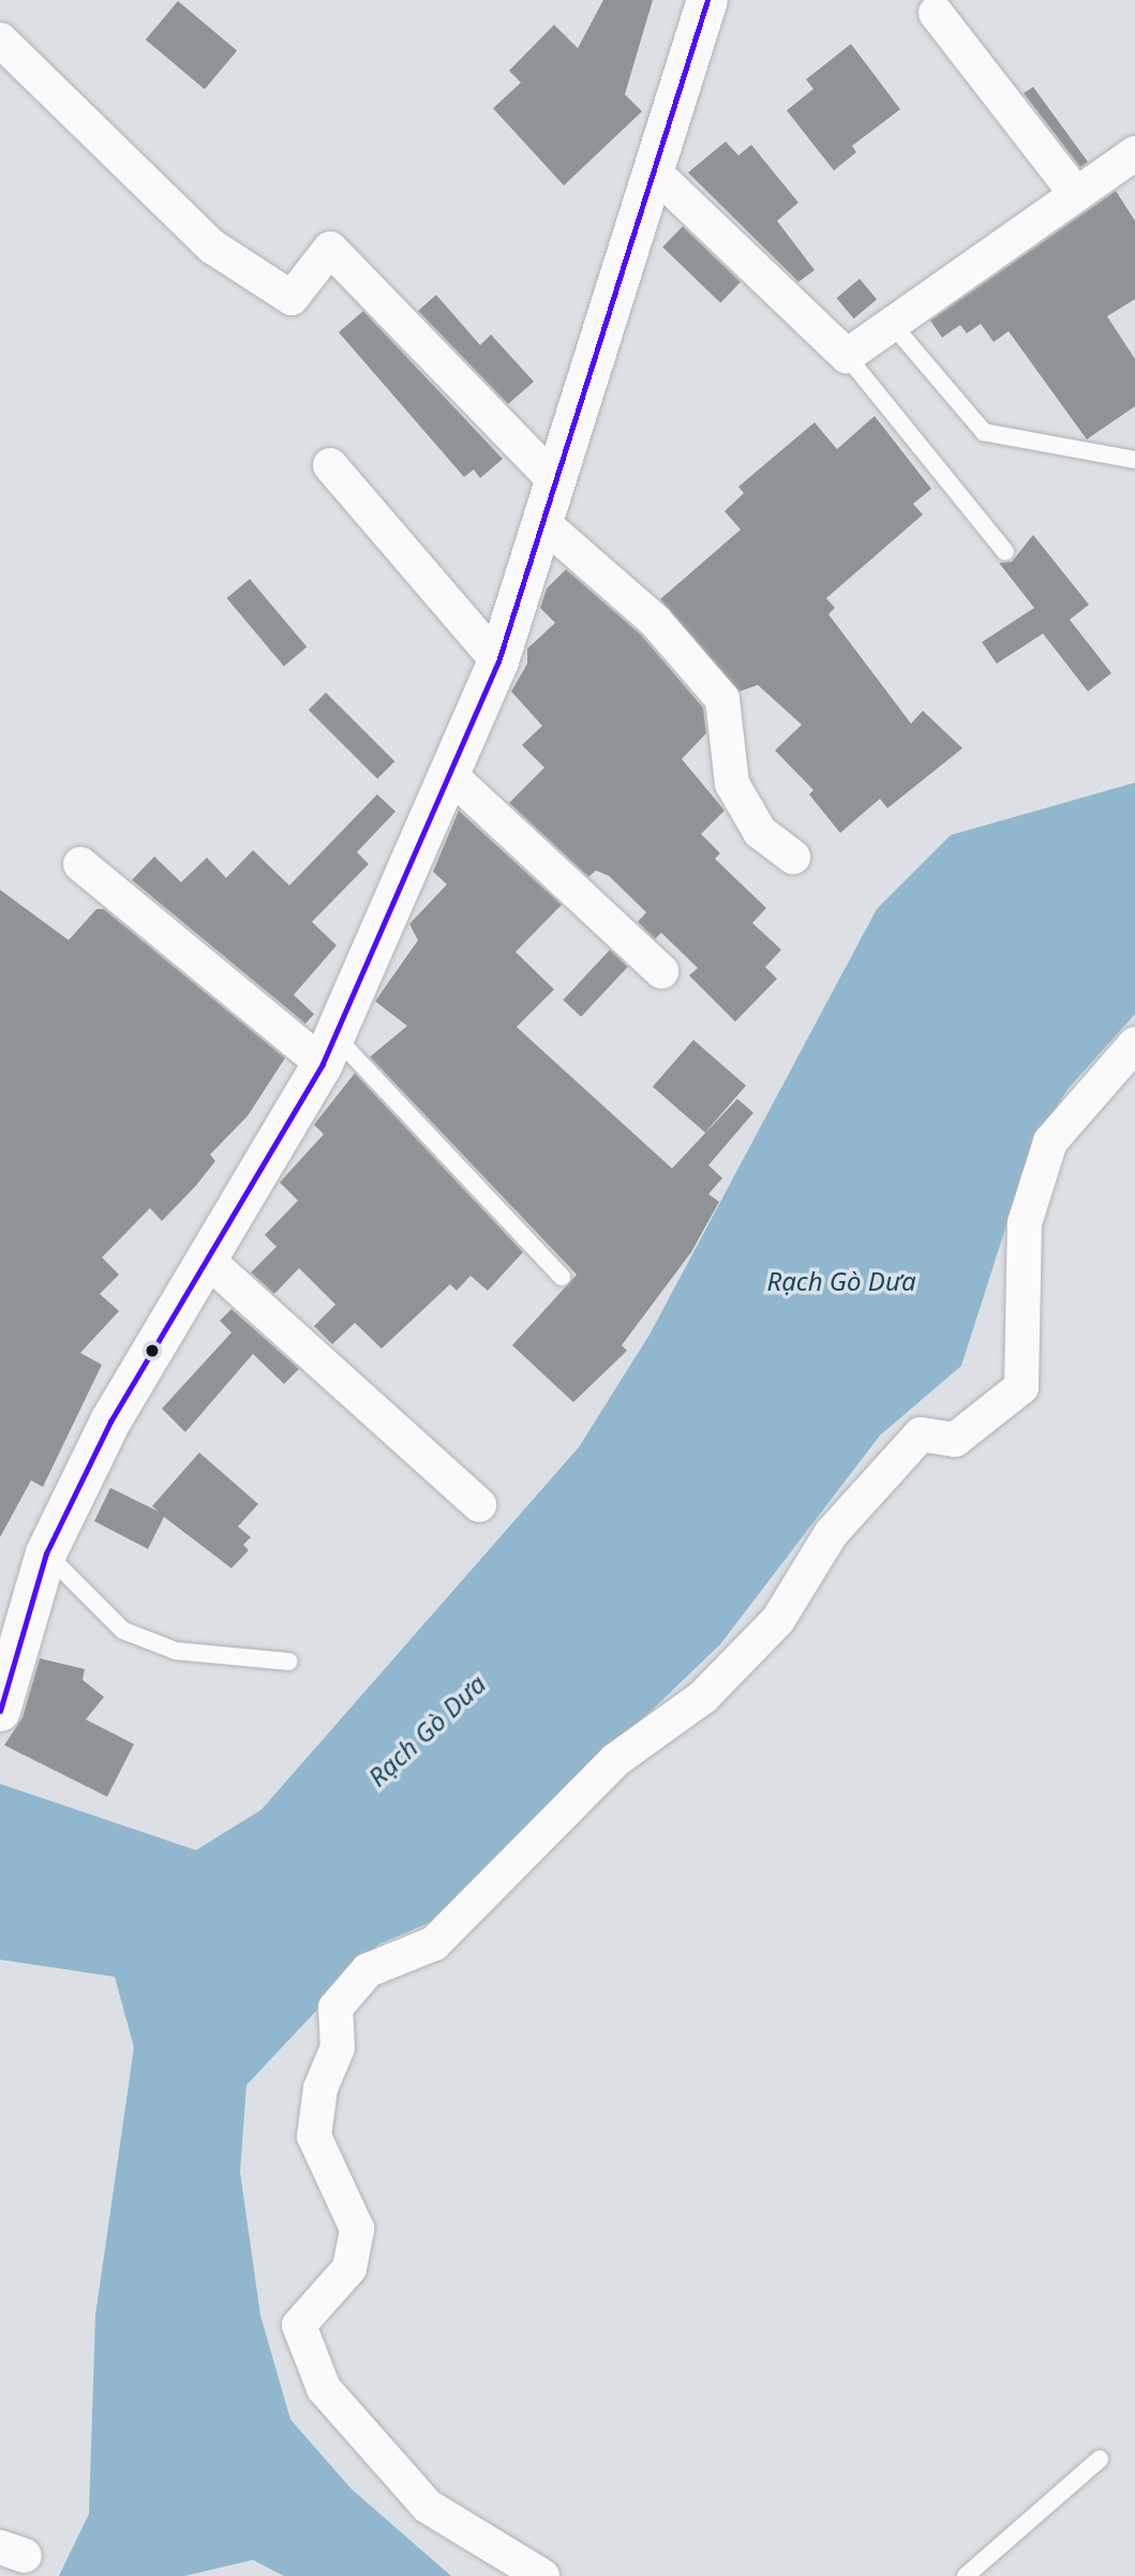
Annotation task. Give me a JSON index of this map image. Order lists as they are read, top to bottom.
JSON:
{
  "water": ["Rạch Gò Dưa"]
}
